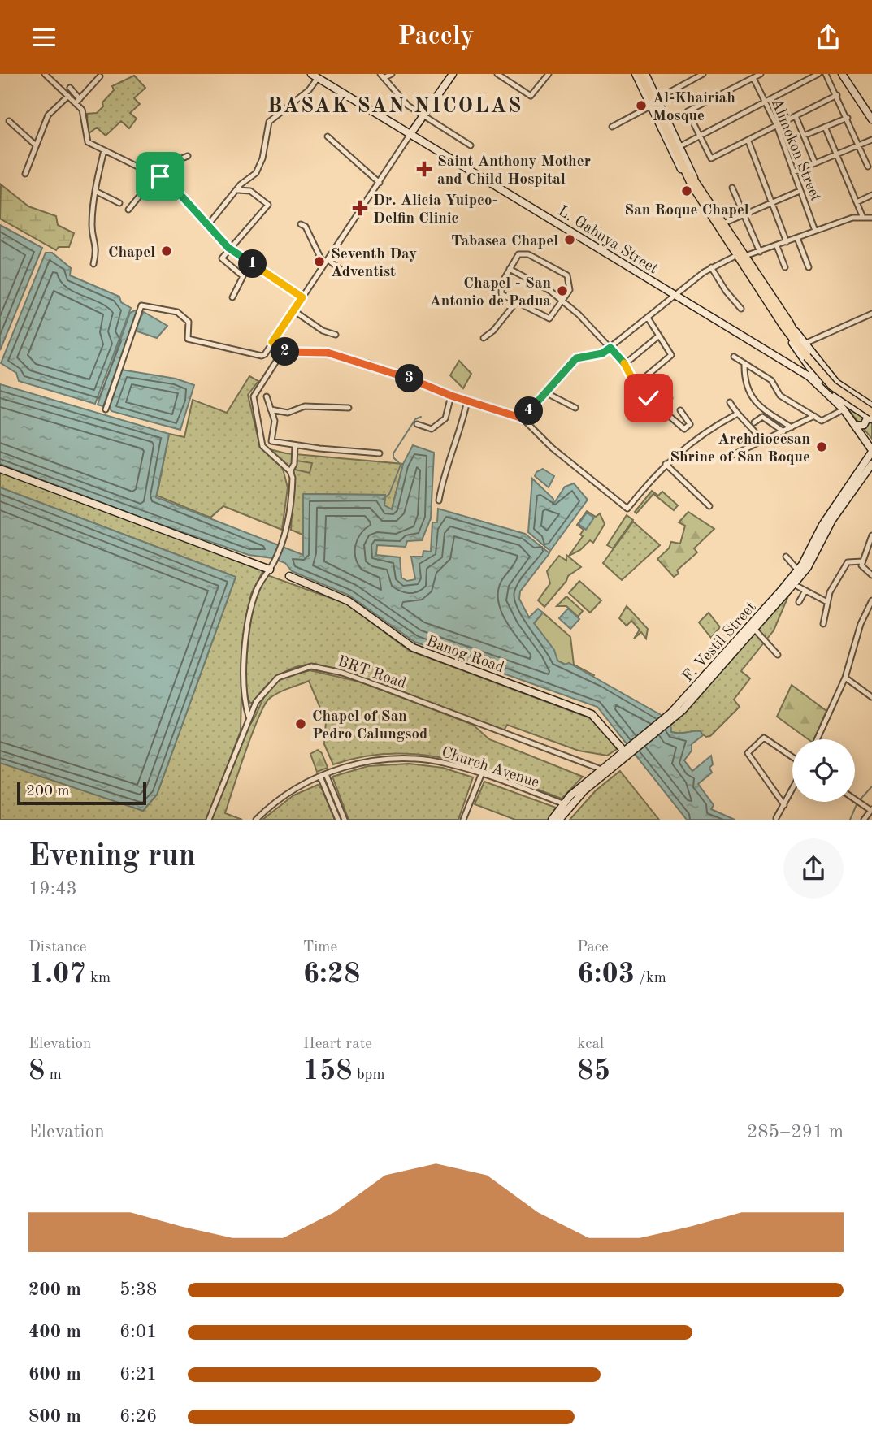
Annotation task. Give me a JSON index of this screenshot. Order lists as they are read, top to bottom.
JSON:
{
  "streets": {
    "street": [
      "Alimokon Street",
      "L. Gabuya Street",
      "F. Vestil Street",
      "Banog Road",
      "BRT Road",
      "Church Avenue"
    ]
  },
  "crossings": [
    ["L. Gabuya Street", "F. Vestil Street"],
    ["F. Vestil Street", "Banog Road"],
    ["F. Vestil Street", "BRT Road"],
    ["F. Vestil Street", "Church Avenue"]
  ],
  "districts": ["BASAK SAN NICOLAS"],
  "places": {
    "other": [
      "Al-Khairiah Mosque",
      "San Roque Chapel",
      "Tabasea Chapel",
      "Chapel",
      "Seventh Day Adventist",
      "Chapel - San Antonio de Padua",
      "Archdiocesan Shrine of San Roque",
      "Chapel of San Pedro Calungsod"
    ],
    "health": ["Saint Anthony Mother and Child Hospital", "Dr. Alicia Yuipco- Delfin Clinic"]
  },
  "scale_bar": "200 m",
  "page": {
    "header": "Pacely",
    "pins": [
      "1",
      "2",
      "3",
      "4"
    ],
    "scale": "200 m",
    "heading": ["Evening run", "19:43"],
    "stats": [
      ["Distance", "1.07 km"],
      ["Time", "6:28"],
      ["Pace", "6:03 /km"],
      ["Elevation", "8 m"],
      ["Heart rate", "158 bpm"],
      ["kcal", "85"]
    ],
    "chart": ["Elevation", "285–291 m"],
    "list": [
      {
        "name": "200 m",
        "note": "5:38"
      },
      {
        "name": "400 m",
        "note": "6:01"
      },
      {
        "name": "600 m",
        "note": "6:21"
      },
      {
        "name": "800 m",
        "note": "6:26"
      }
    ]
  }
}
